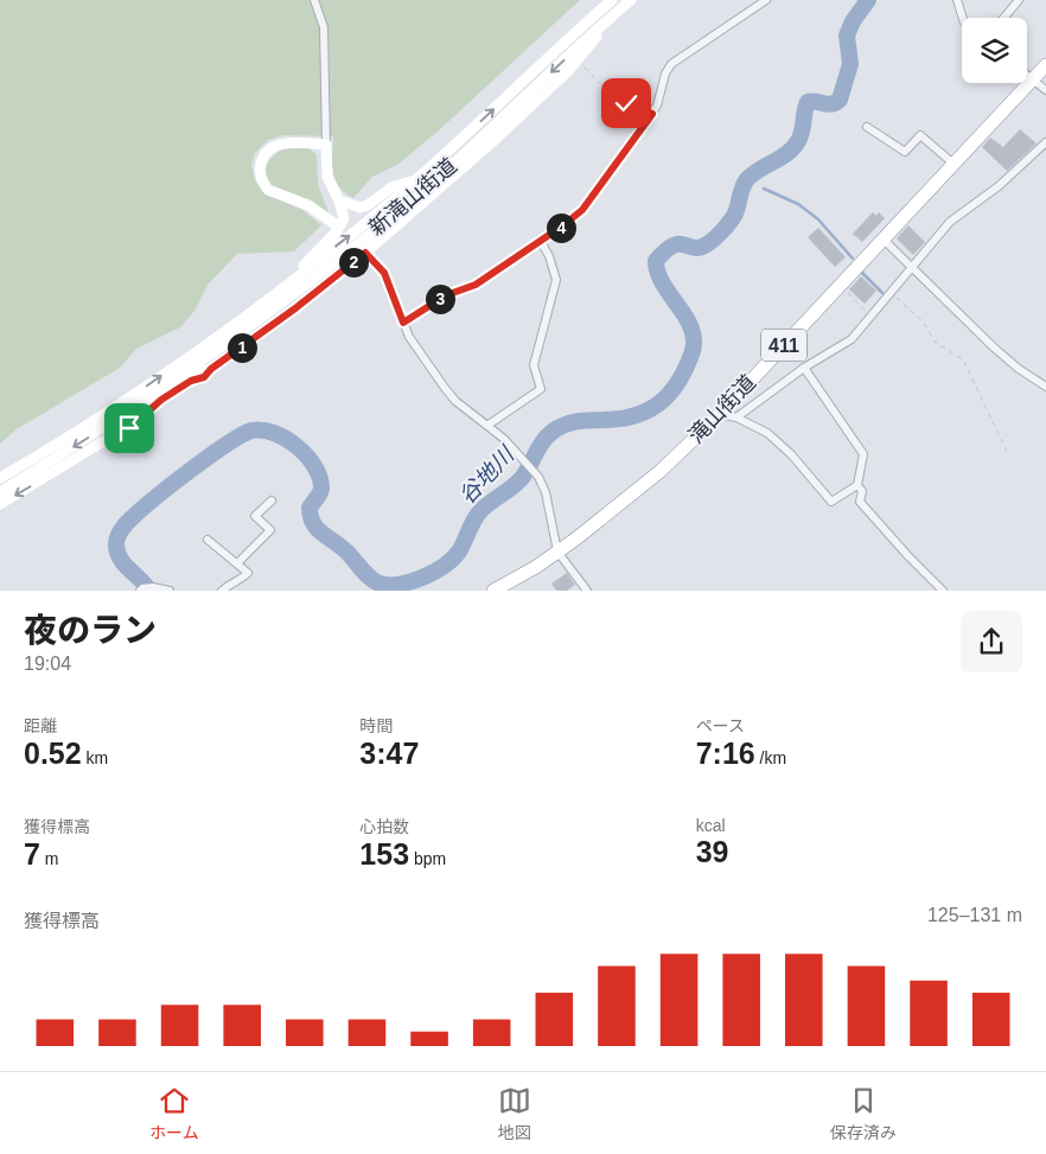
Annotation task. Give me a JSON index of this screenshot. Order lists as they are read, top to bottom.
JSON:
{
  "streets": {
    "highway": ["411", "滝山街道"],
    "main road": ["新滝山街道"]
  },
  "water": ["谷地川"],
  "page": {
    "pins": [
      "4",
      "2",
      "3",
      "1"
    ],
    "heading": ["夜のラン", "19:04"],
    "stats": [
      ["距離", "0.52 km"],
      ["時間", "3:47"],
      ["ペース", "7:16 /km"],
      ["獲得標高", "7 m"],
      ["心拍数", "153 bpm"],
      ["kcal", "39"]
    ],
    "chart": ["獲得標高", "125–131 m"],
    "tabs": ["ホーム", "地図", "保存済み"]
  }
}
